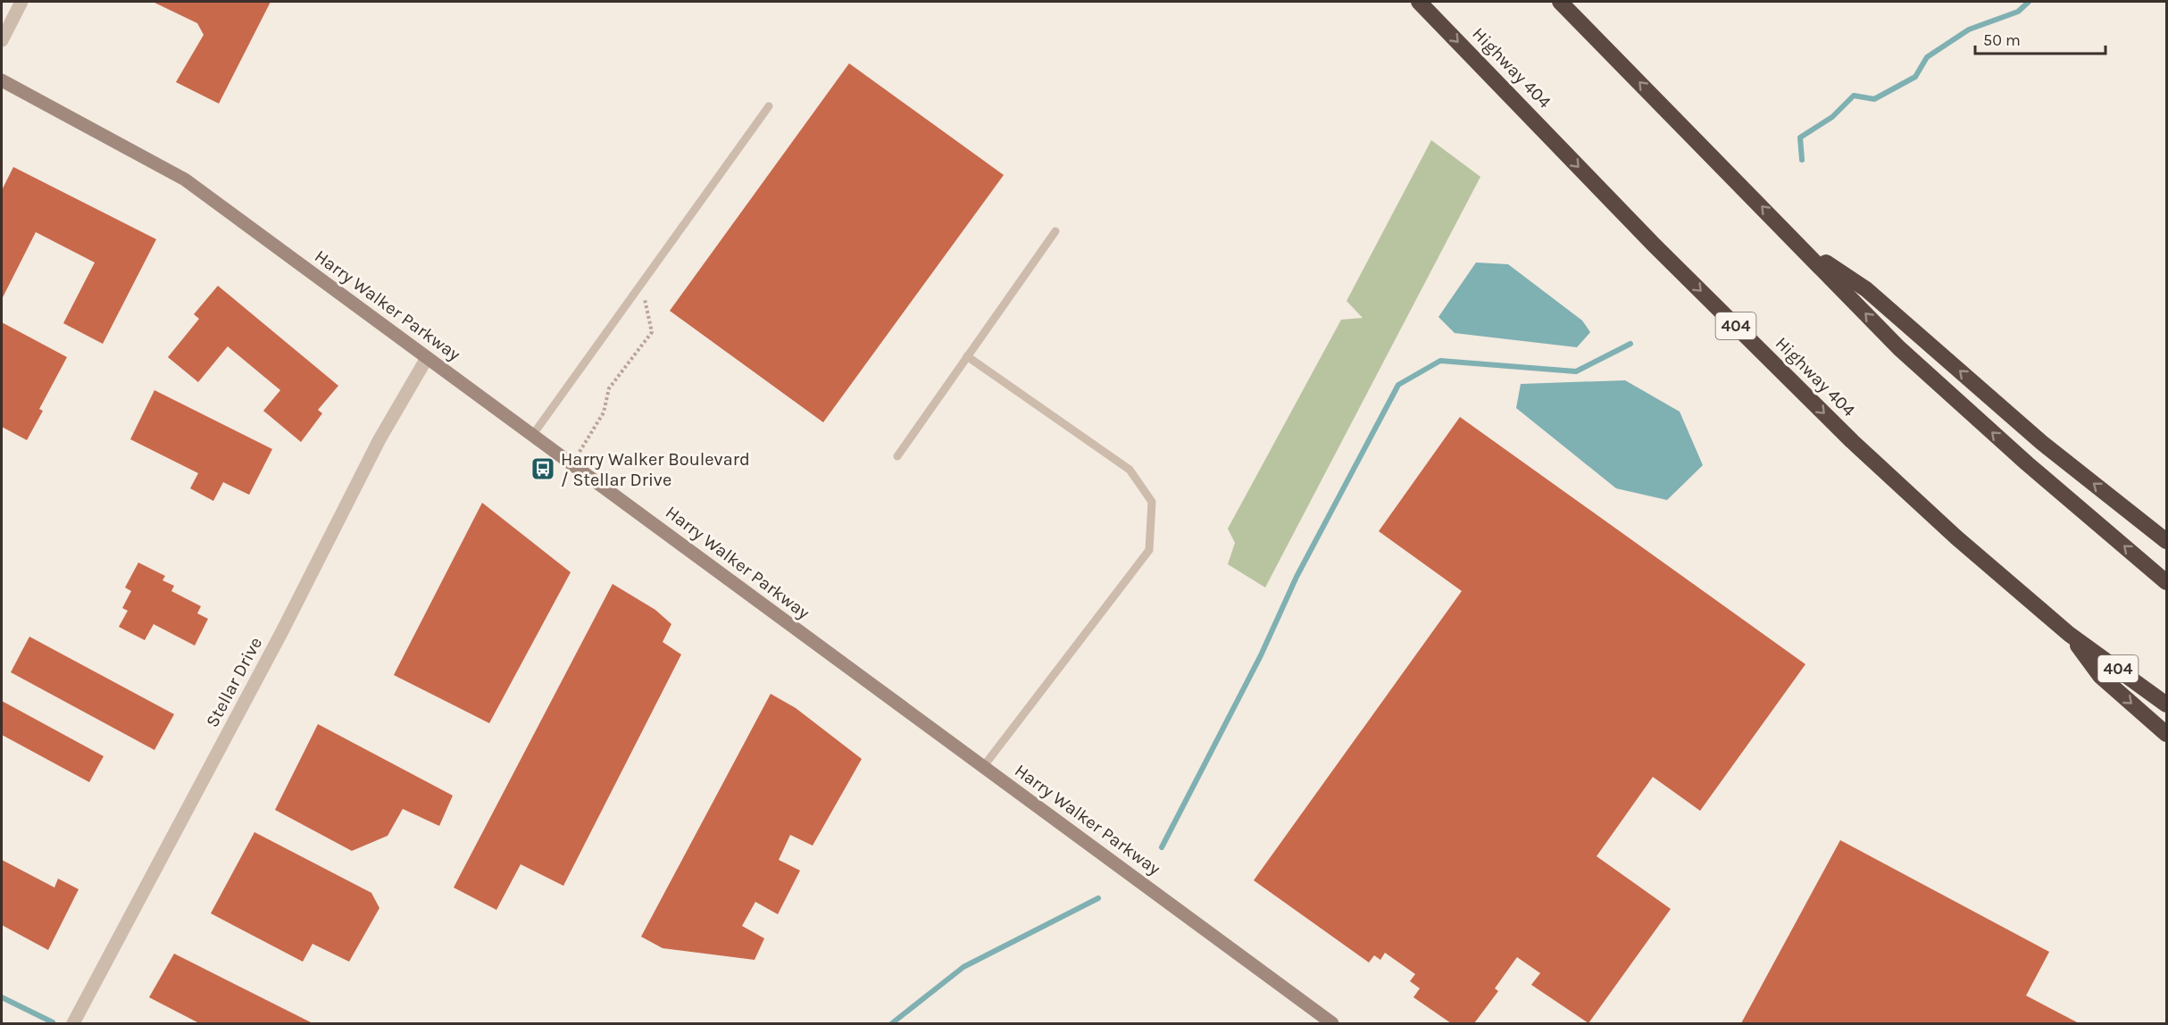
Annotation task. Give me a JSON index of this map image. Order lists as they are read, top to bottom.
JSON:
{
  "streets": {
    "highway": ["Highway 404", "404"],
    "street": ["Harry Walker Parkway", "Stellar Drive"]
  },
  "crossings": [
    ["Harry Walker Parkway", "Stellar Drive"]
  ],
  "places": {
    "bus stop": ["Harry Walker Boulevard / Stellar Drive"]
  },
  "scale_bar": "50 m"
}
